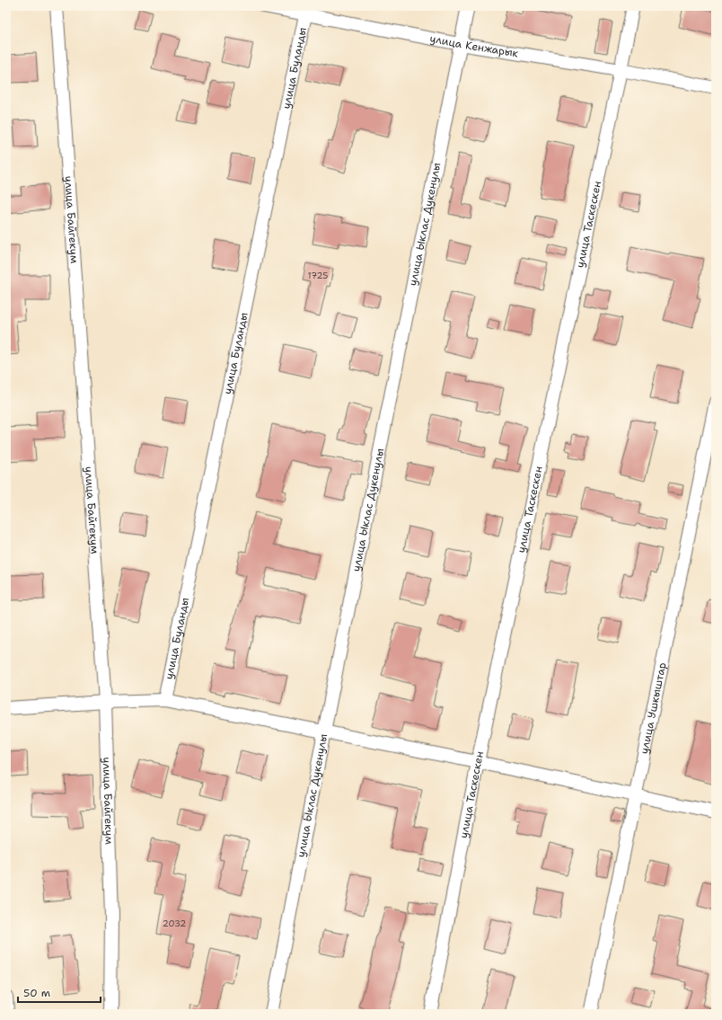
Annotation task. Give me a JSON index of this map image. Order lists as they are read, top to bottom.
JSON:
{
  "streets": {
    "street": [
      "улица Кенжарык",
      "улица Буланды",
      "улица Байгекум",
      "улица Ыклас Дукенулы",
      "улица Таскескен",
      "улица Ушкыштар"
    ]
  },
  "crossings": [
    ["улица Кенжарык", "улица Буланды"],
    ["улица Кенжарык", "улица Ыклас Дукенулы"],
    ["улица Кенжарык", "улица Таскескен"]
  ],
  "house_numbers": ["1725", "2032"],
  "scale_bar": "50 m"
}
